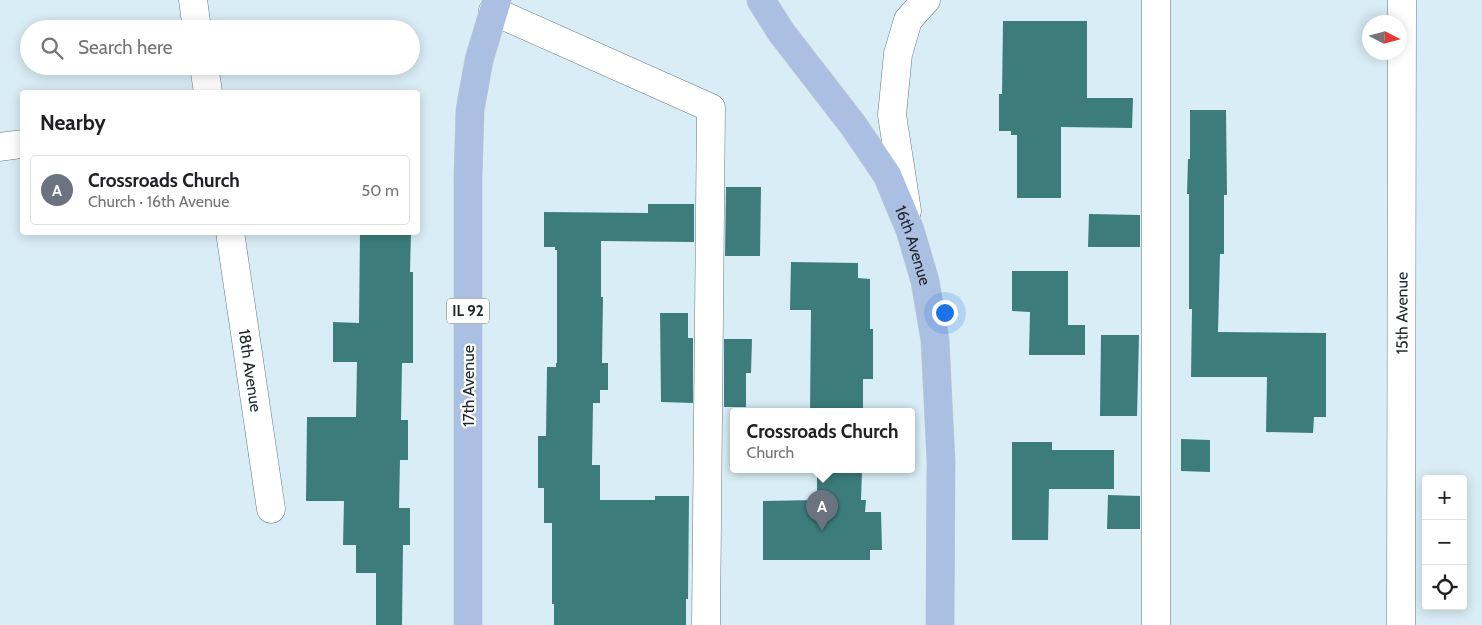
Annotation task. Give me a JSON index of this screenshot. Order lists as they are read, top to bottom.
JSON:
{
  "streets": {
    "main road": ["16th Avenue", "IL 92", "17th Avenue"],
    "street": ["15th Avenue", "18th Avenue"]
  },
  "north": "right",
  "page": {
    "search": "Search here",
    "heading": "Nearby",
    "list": [
      {
        "mark": "A",
        "name": "Crossroads Church",
        "note": "Church · 16th Avenue",
        "value": "50 m"
      }
    ],
    "popup": ["Crossroads Church", "Church"],
    "map_buttons": ["+", "−"],
    "pins": "A"
  }
}
